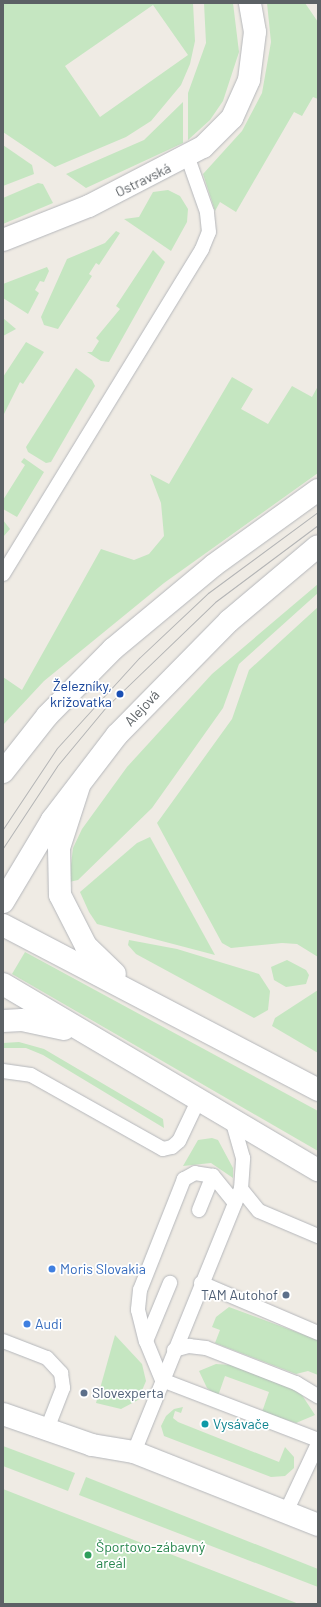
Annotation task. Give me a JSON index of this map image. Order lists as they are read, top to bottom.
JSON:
{
  "streets": {
    "street": ["Ostravská", "Alejová"]
  },
  "places": [
    "Železníky, križovatka",
    "Moris Slovakia",
    "TAM Autohof",
    "Audi",
    "Slovexperta",
    "Vysávače",
    "Športovo-zábavný areál"
  ]
}
